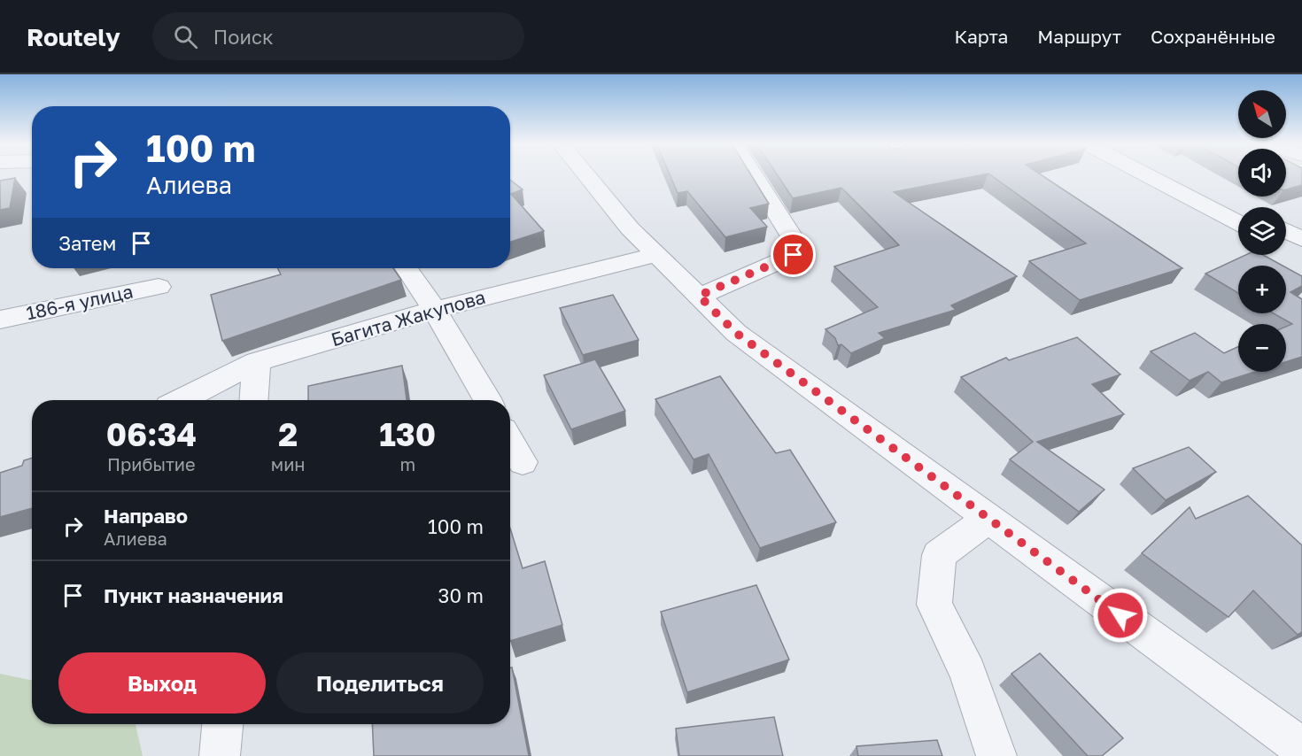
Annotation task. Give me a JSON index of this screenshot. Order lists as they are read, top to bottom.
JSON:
{
  "streets": {
    "street": ["186-я улица", "Багита Жакупова"]
  },
  "north": "top left",
  "page": {
    "header": "Routely",
    "search": "Поиск",
    "nav": ["Карта", "Маршрут", "Сохранённые"],
    "map_buttons": ["+", "−"],
    "turn": ["100 m", "Алиева"],
    "then": "Затем",
    "eta": [
      "06:34",
      "Прибытие",
      "2",
      "мин",
      "130",
      "m"
    ],
    "list": [
      {
        "name": "Направо",
        "note": "Алиева",
        "value": "100 m"
      },
      {
        "name": "Пункт назначения",
        "value": "30 m"
      }
    ],
    "buttons": ["Выход", "Поделиться"]
  }
}
